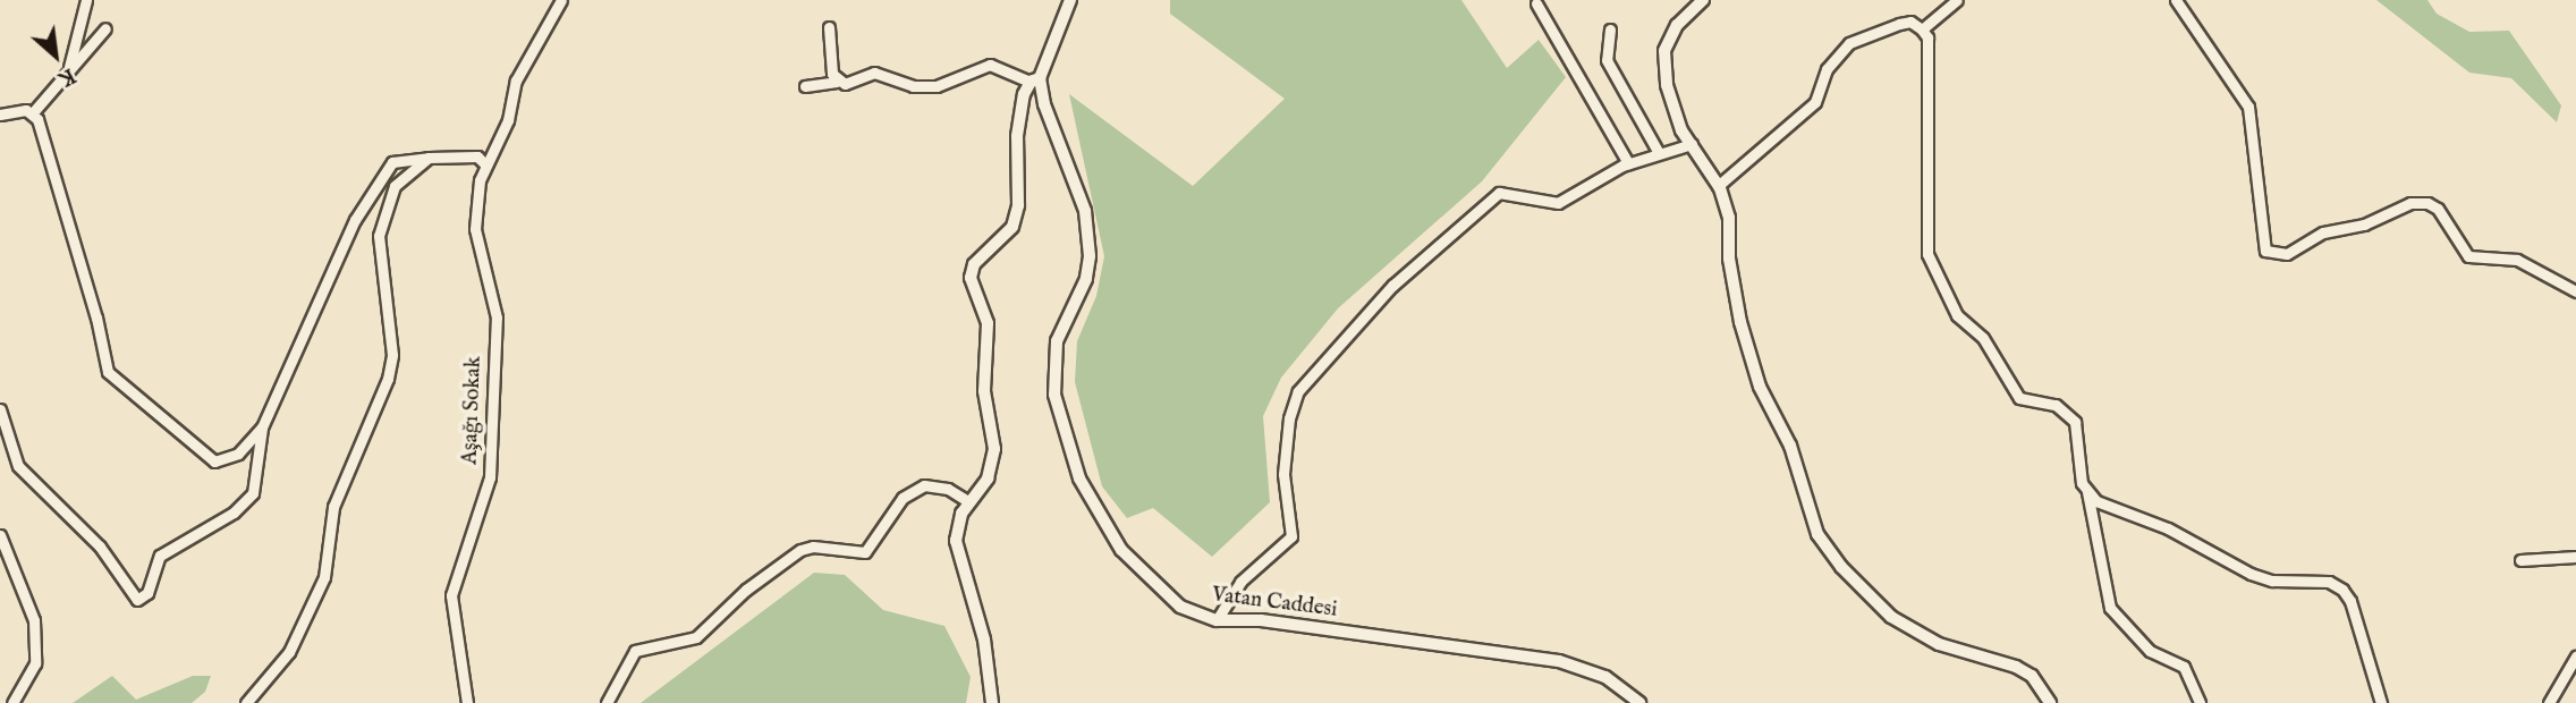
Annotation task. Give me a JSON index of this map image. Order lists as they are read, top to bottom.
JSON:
{
  "streets": {
    "street": ["Aşağı Sokak", "Vatan Caddesi"]
  },
  "north": "bottom right"
}
